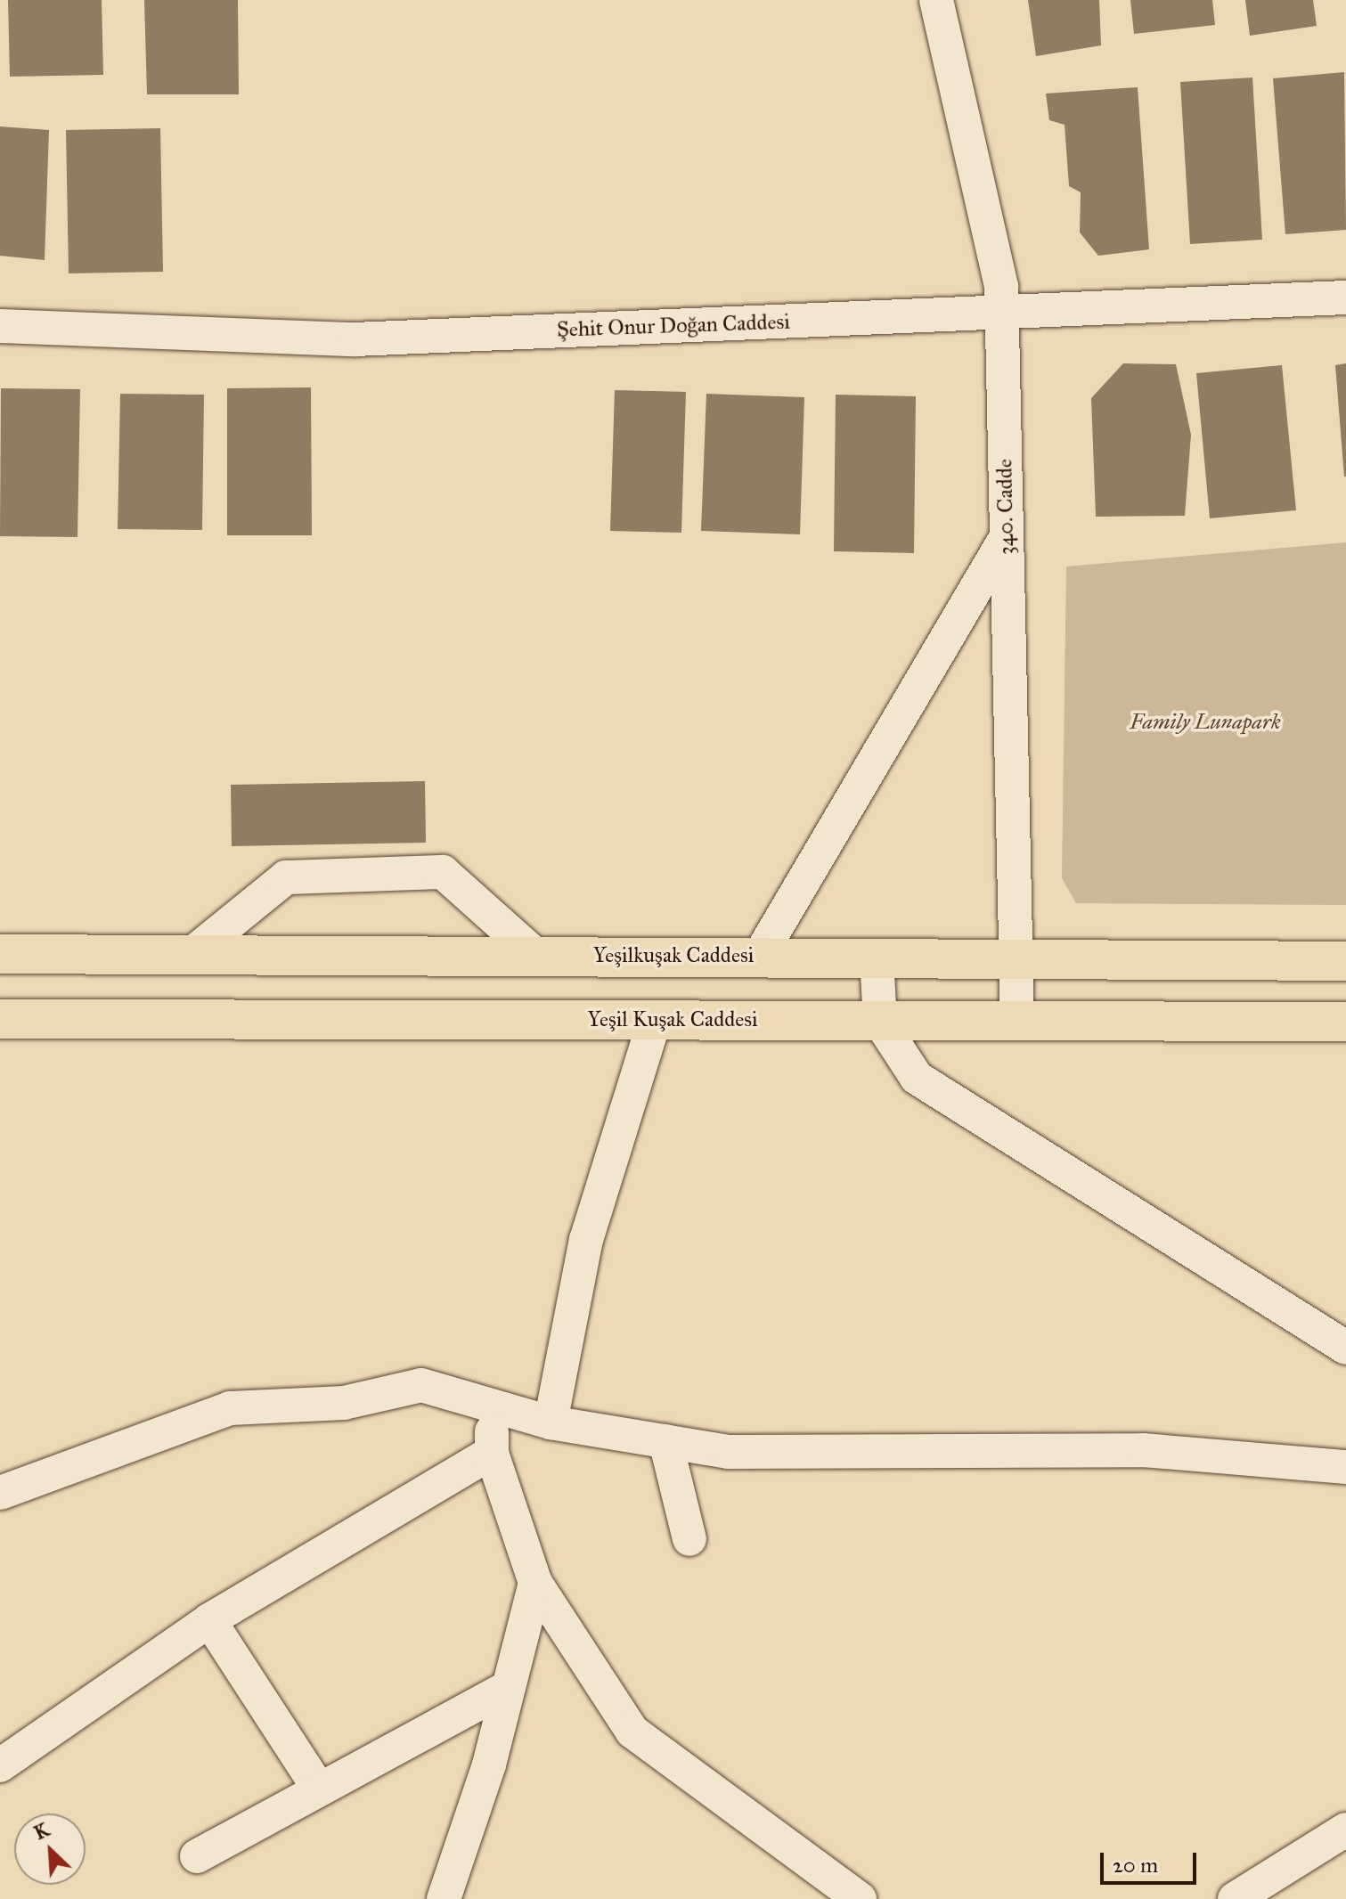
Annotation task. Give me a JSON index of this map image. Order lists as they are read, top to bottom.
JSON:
{
  "streets": {
    "main road": ["Yeşilkuşak Caddesi", "Yeşil Kuşak Caddesi"],
    "street": ["Şehit Onur Doğan Caddesi", "340. Cadde"]
  },
  "crossings": [
    ["Şehit Onur Doğan Caddesi", "340. Cadde"],
    ["340. Cadde", "Yeşilkuşak Caddesi"],
    ["340. Cadde", "Yeşil Kuşak Caddesi"]
  ],
  "parks": ["Family Lunapark"],
  "scale_bar": "20 m",
  "north": "top left"
}
